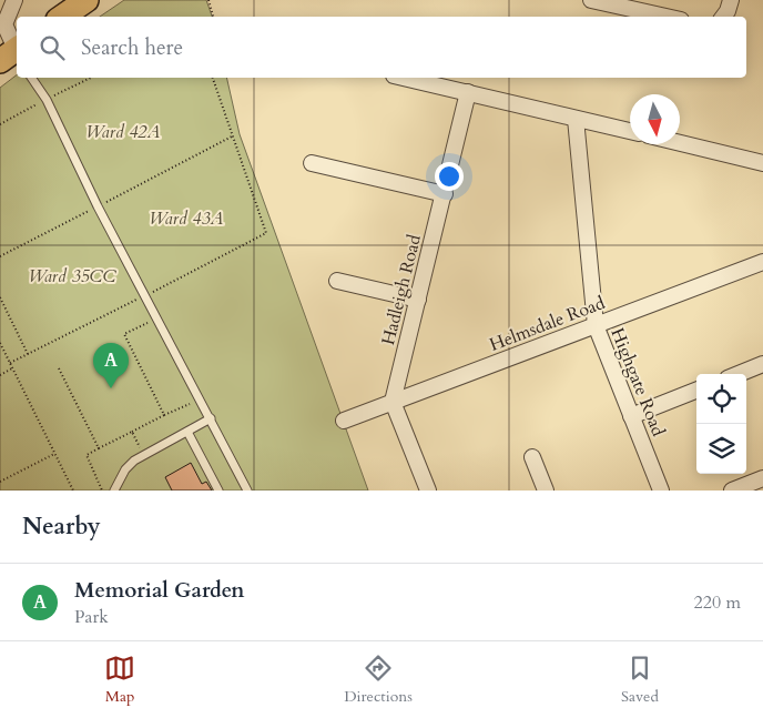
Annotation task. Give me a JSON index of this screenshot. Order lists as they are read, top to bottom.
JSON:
{
  "streets": {
    "street": ["Hadleigh Road", "Helmsdale Road", "Highgate Road"]
  },
  "crossings": [
    ["Hadleigh Road", "Helmsdale Road"],
    ["Helmsdale Road", "Highgate Road"]
  ],
  "parks": ["Ward 42A", "Ward 43A", "Ward 35CC"],
  "north": "bottom",
  "page": {
    "search": "Search here",
    "pins": "A",
    "heading": "Nearby",
    "list": [
      {
        "mark": "A",
        "name": "Memorial Garden",
        "note": "Park",
        "value": "220 m"
      }
    ],
    "nav": ["Map", "Directions", "Saved"]
  }
}
